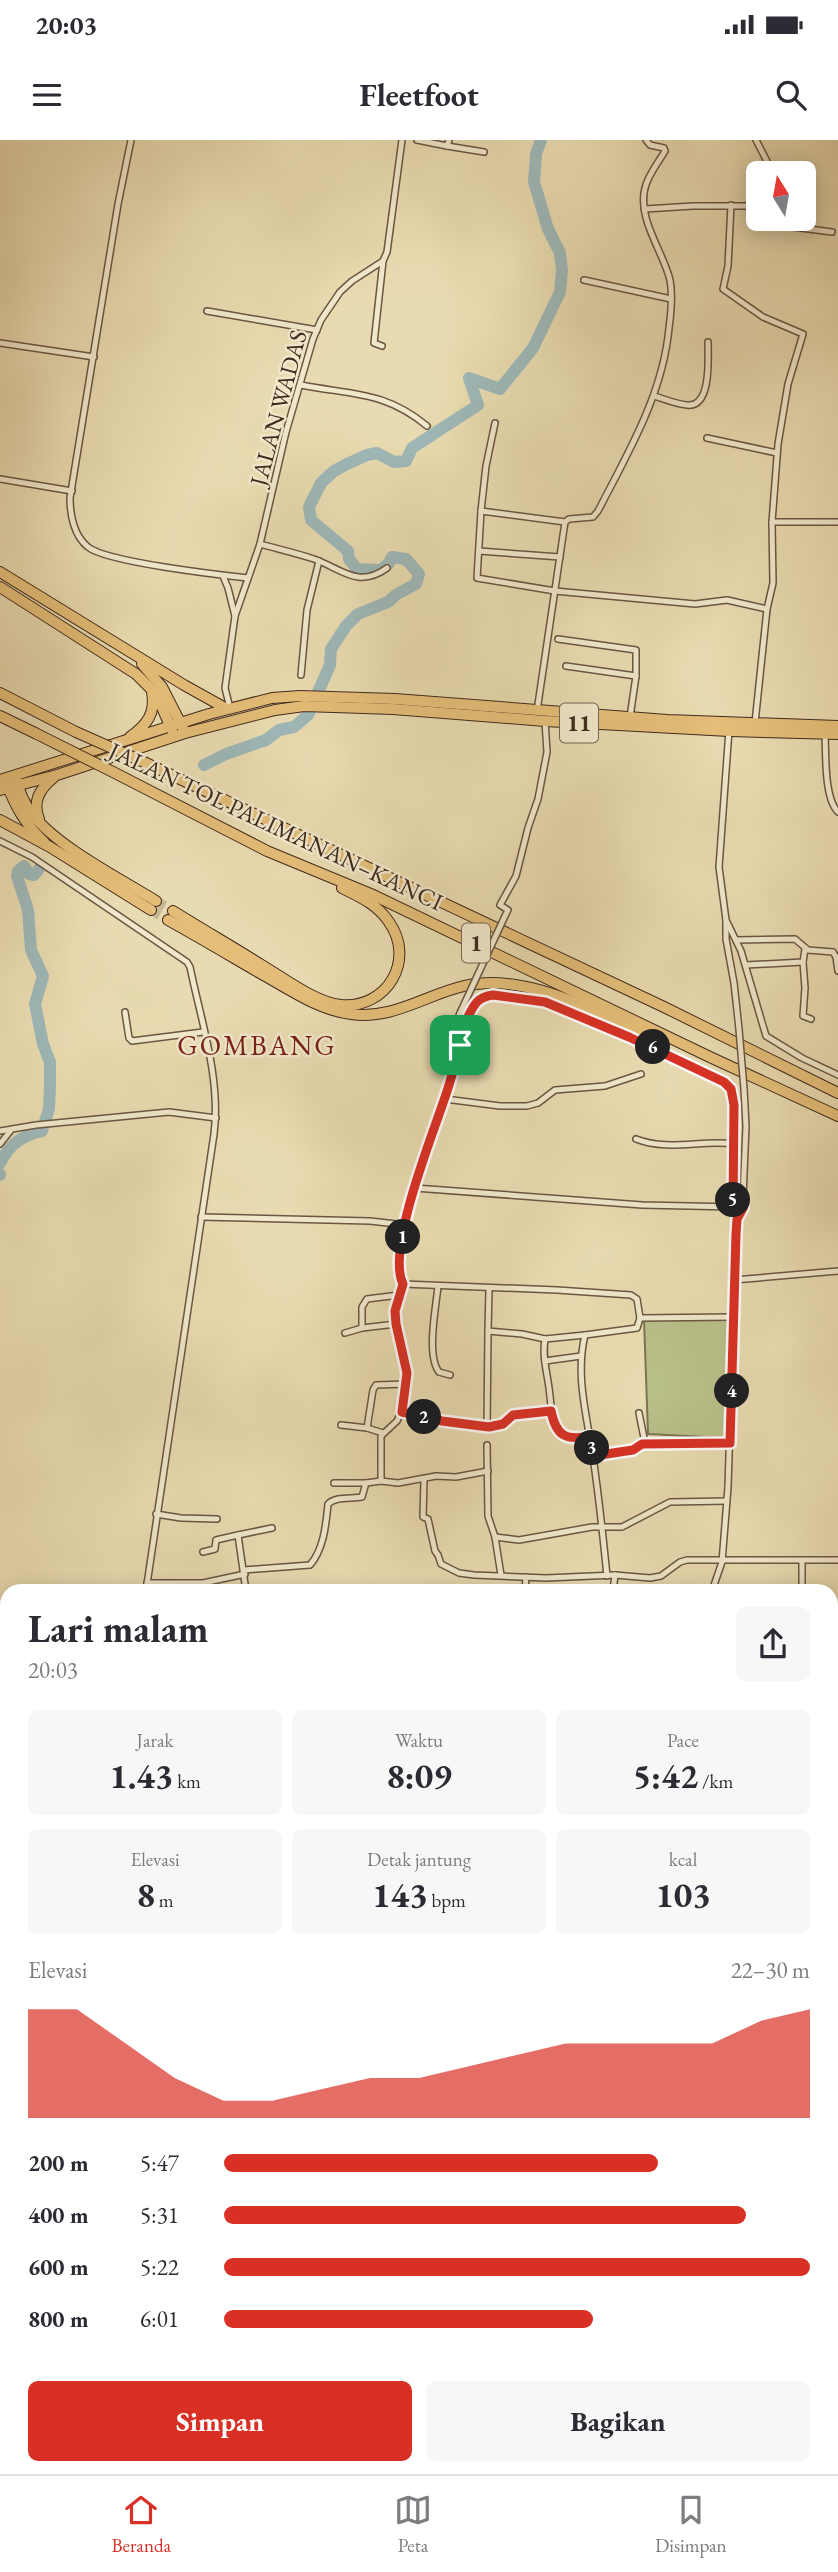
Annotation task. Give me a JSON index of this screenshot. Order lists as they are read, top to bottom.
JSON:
{
  "streets": {
    "highway": ["11", "JALAN TOL PALIMANAN–KANCI", "1"],
    "street": ["JALAN WADAS"]
  },
  "crossings": [
    ["JALAN WADAS", "11"]
  ],
  "districts": ["GOMBANG"],
  "north": "top",
  "page": {
    "status": "20:03",
    "header": "Fleetfoot",
    "pins": [
      "6",
      "5",
      "1",
      "4",
      "2",
      "3"
    ],
    "heading": ["Lari malam", "20:03"],
    "stats": [
      ["Jarak", "1.43 km"],
      ["Waktu", "8:09"],
      ["Pace", "5:42 /km"],
      ["Elevasi", "8 m"],
      ["Detak jantung", "143 bpm"],
      ["kcal", "103"]
    ],
    "chart": ["Elevasi", "22–30 m"],
    "list": [
      {
        "name": "200 m",
        "note": "5:47"
      },
      {
        "name": "400 m",
        "note": "5:31"
      },
      {
        "name": "600 m",
        "note": "5:22"
      },
      {
        "name": "800 m",
        "note": "6:01"
      }
    ],
    "buttons": ["Simpan", "Bagikan"],
    "tabs": ["Beranda", "Peta", "Disimpan"]
  }
}
